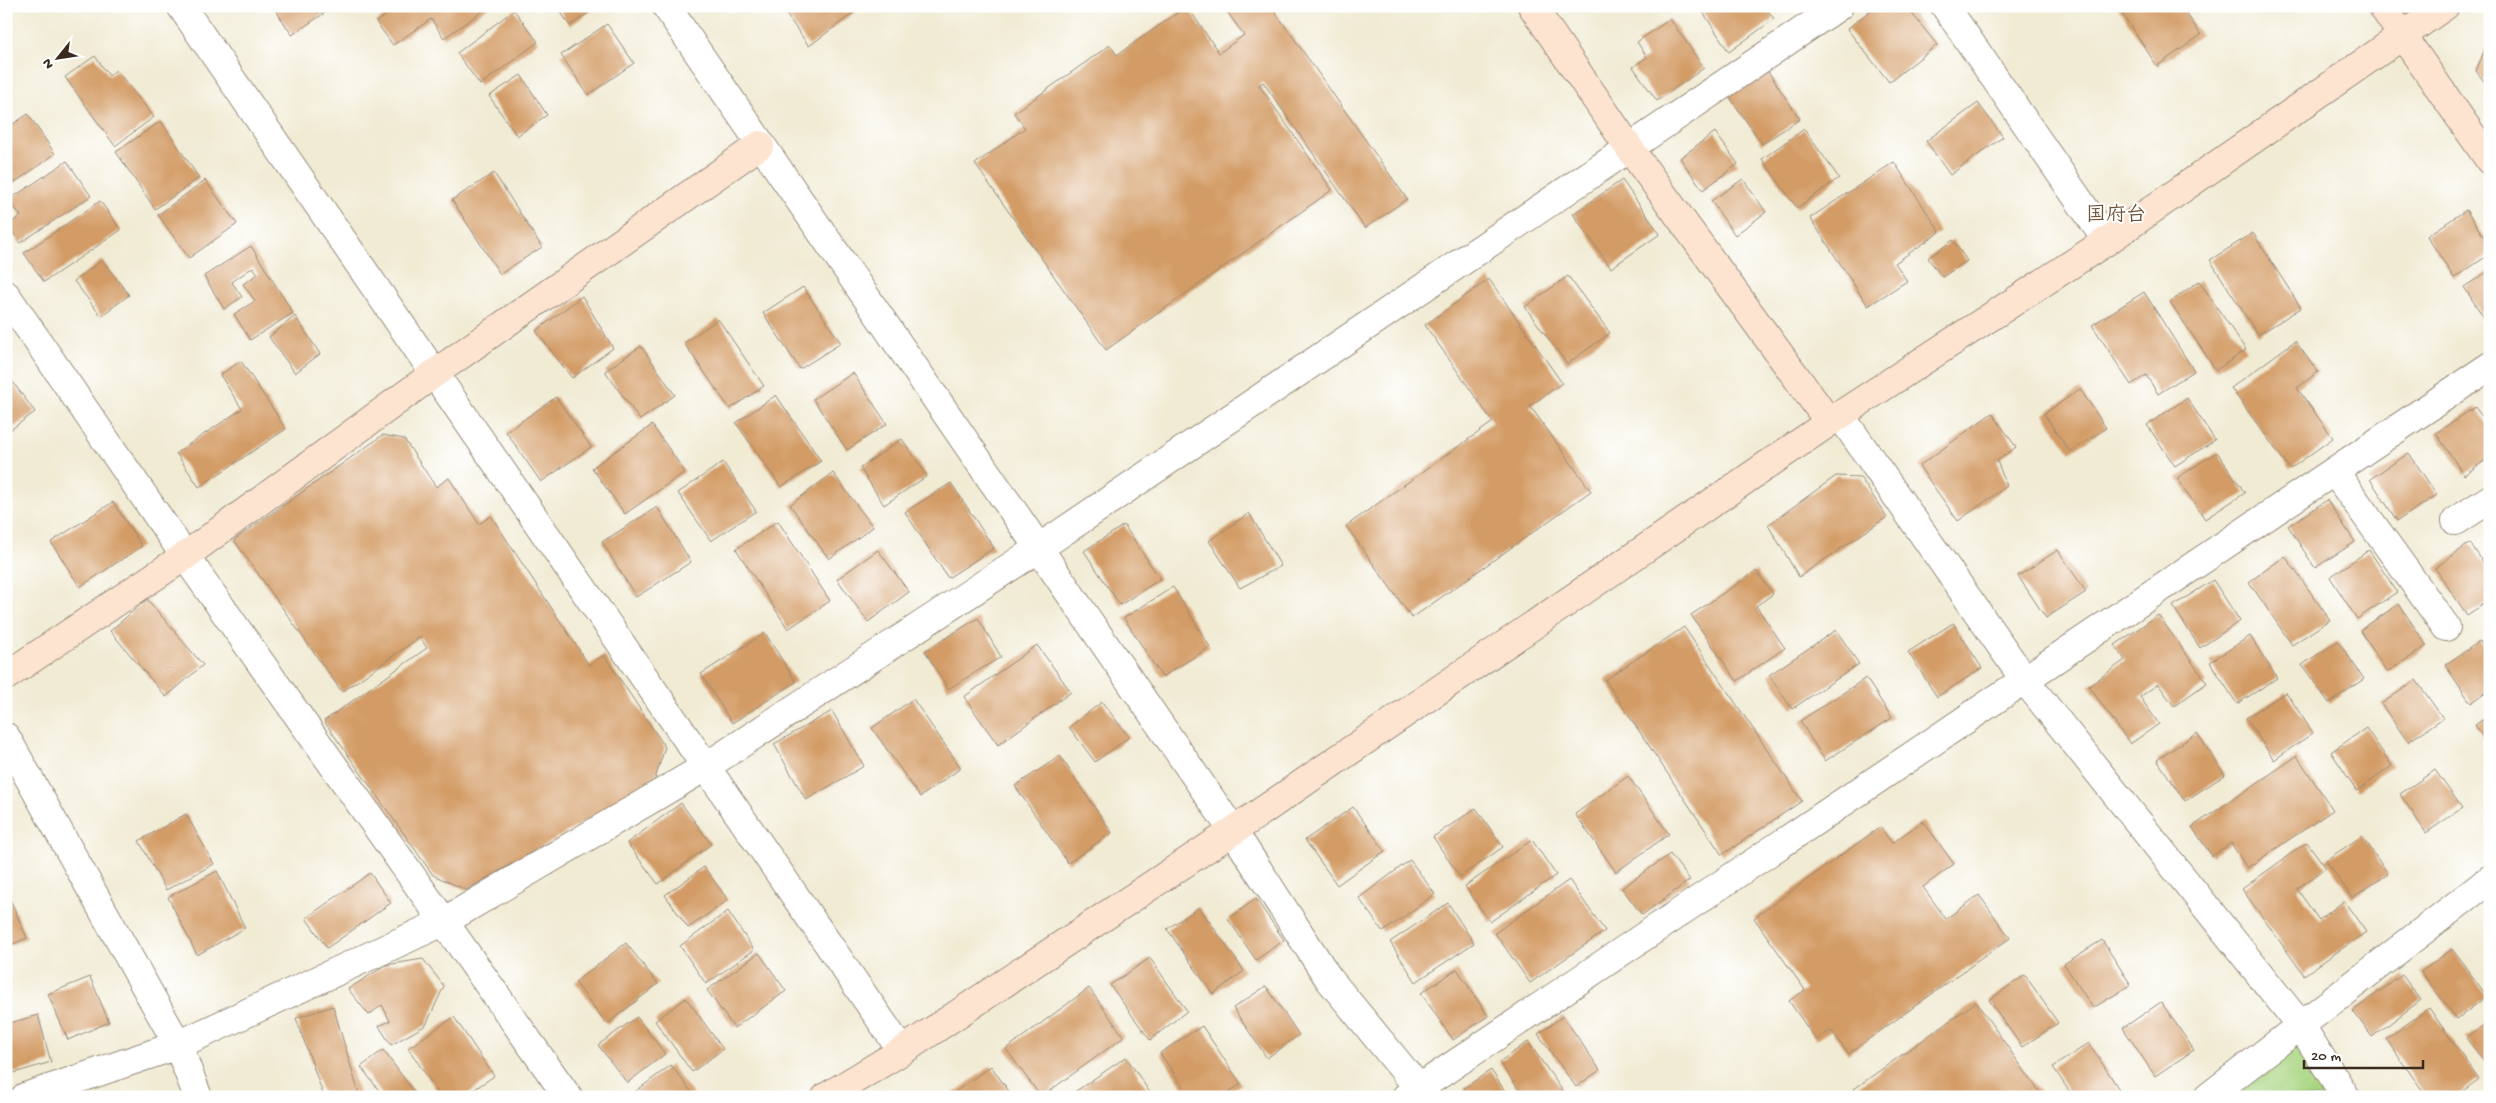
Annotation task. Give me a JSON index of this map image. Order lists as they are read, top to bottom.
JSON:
{
  "districts": ["国府台"],
  "scale_bar": "20 m",
  "north": "bottom left"
}
